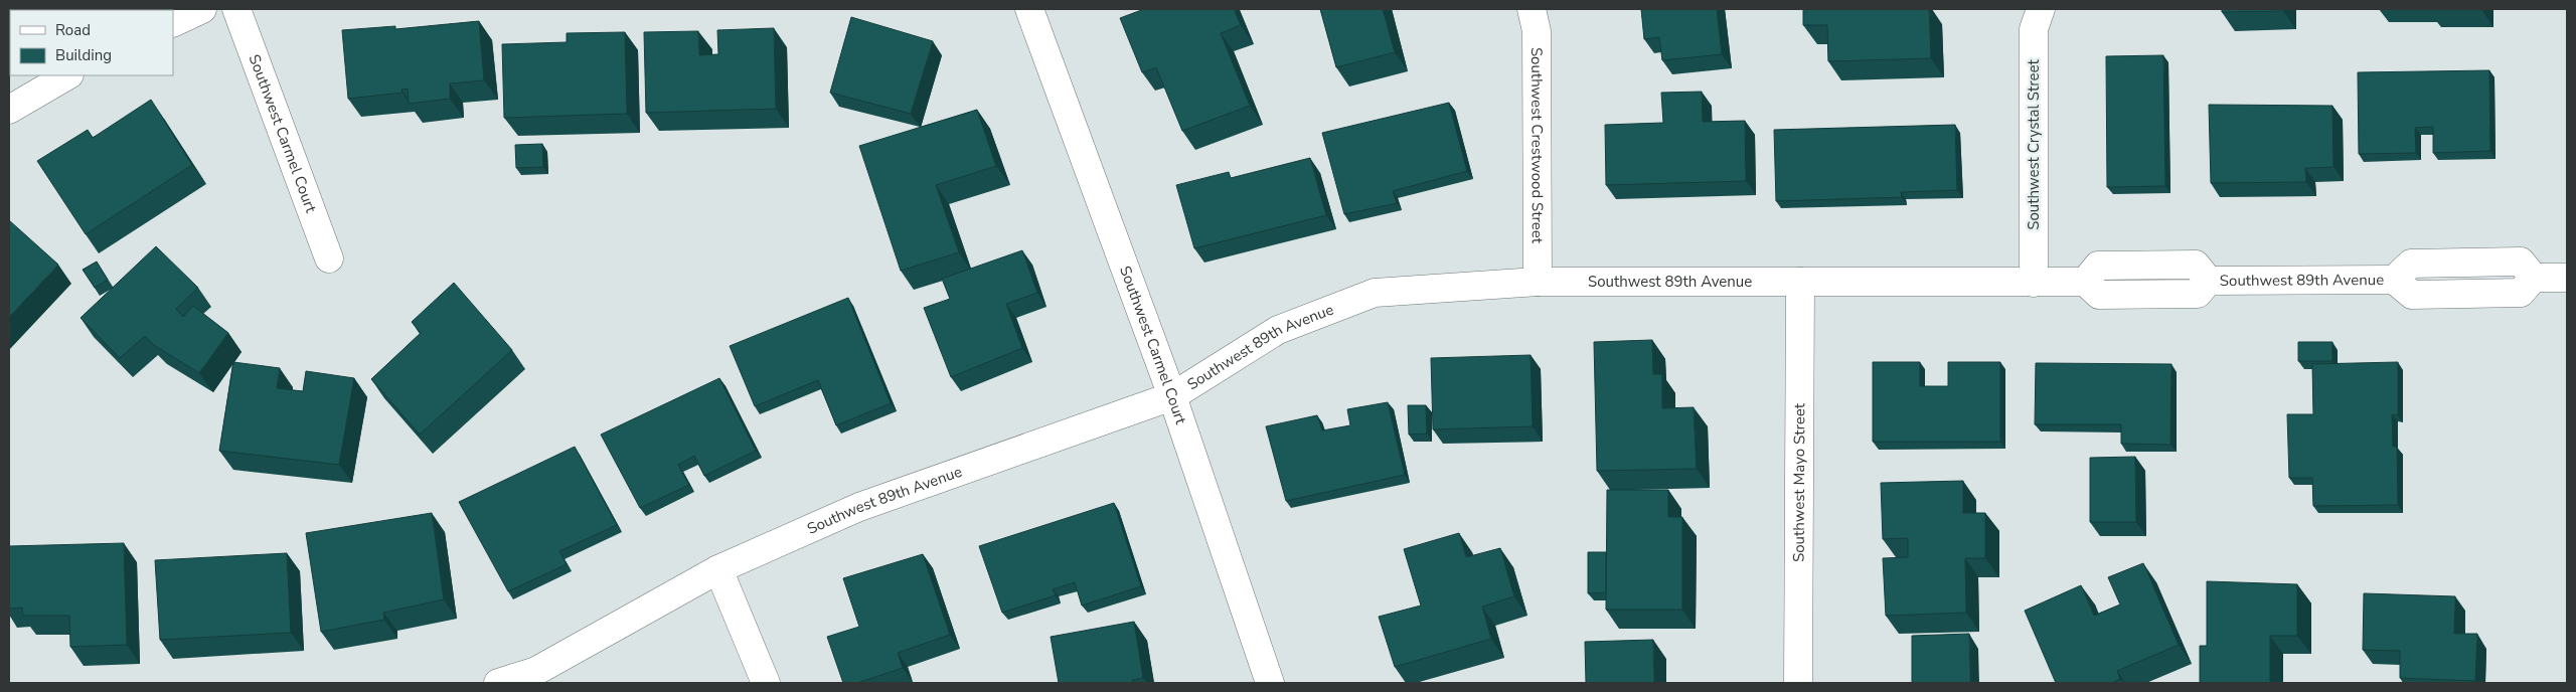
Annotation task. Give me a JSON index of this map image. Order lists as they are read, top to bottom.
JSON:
{
  "streets": {
    "street": [
      "Southwest Carmel Court",
      "Southwest Crestwood Street",
      "Southwest Crystal Street",
      "Southwest 89th Avenue",
      "Southwest Mayo Street"
    ]
  },
  "crossings": [
    ["Southwest Carmel Court", "Southwest 89th Avenue"],
    ["Southwest Crestwood Street", "Southwest 89th Avenue"],
    ["Southwest Crystal Street", "Southwest 89th Avenue"],
    ["Southwest 89th Avenue", "Southwest Mayo Street"]
  ],
  "legend": ["Road", "Building"]
}
